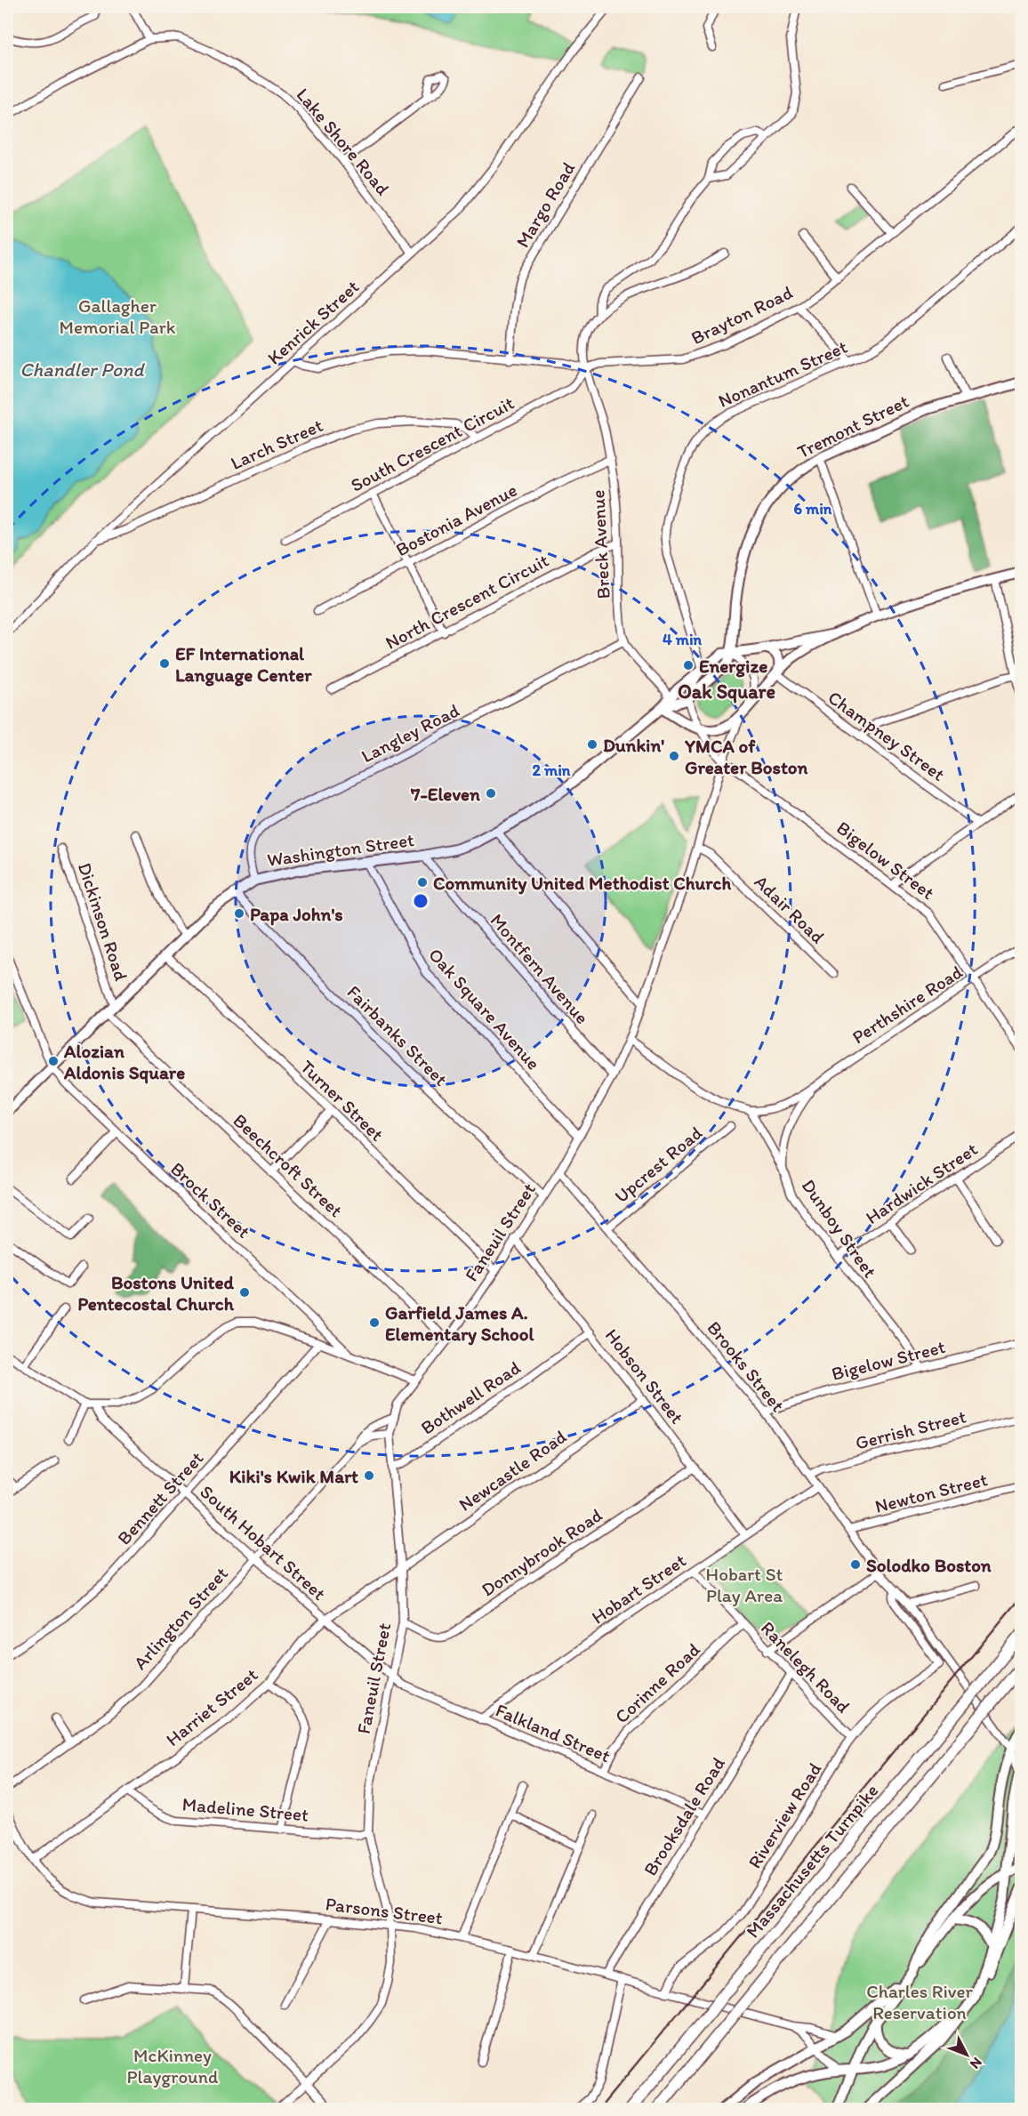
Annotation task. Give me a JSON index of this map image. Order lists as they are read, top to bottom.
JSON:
{
  "streets": {
    "highway": ["Massachusetts Turnpike"],
    "main road": ["Tremont Street", "Washington Street", "Faneuil Street"],
    "street": [
      "Lake Shore Road",
      "Margo Road",
      "Brayton Road",
      "Kenrick Street",
      "Nonantum Street",
      "Larch Street",
      "South Crescent Circuit",
      "Bostonia Avenue",
      "Breck Avenue",
      "North Crescent Circuit",
      "Langley Road",
      "Champney Street",
      "Bigelow Street",
      "Adair Road",
      "Dickinson Road",
      "Montfern Avenue",
      "Perthshire Road",
      "Oak Square Avenue",
      "Fairbanks Street",
      "Turner Street",
      "Upcrest Road",
      "Beechcroft Street",
      "Hardwick Street",
      "Brock Street",
      "Dunboy Street",
      "Brooks Street",
      "Hobson Street",
      "Bothwell Road",
      "Gerrish Street",
      "Newcastle Road",
      "Newton Street",
      "Bennett Street",
      "South Hobart Street",
      "Donnybrook Road",
      "Hobart Street",
      "Arlington Street",
      "Ranelegh Road",
      "Corinne Road",
      "Harriet Street",
      "Falkland Street",
      "Madeline Street",
      "Riverview Road",
      "Brooksdale Road",
      "Parsons Street"
    ]
  },
  "crossings": [
    ["Lake Shore Road", "Kenrick Street"],
    ["Margo Road", "Brayton Road"],
    ["Brayton Road", "Kenrick Street"],
    ["Brayton Road", "South Crescent Circuit"],
    ["Brayton Road", "Breck Avenue"],
    ["Kenrick Street", "Larch Street"],
    ["Nonantum Street", "Washington Street"],
    ["Tremont Street", "Washington Street"],
    ["Larch Street", "South Crescent Circuit"],
    ["South Crescent Circuit", "Breck Avenue"],
    ["Bostonia Avenue", "Breck Avenue"],
    ["Breck Avenue", "North Crescent Circuit"],
    ["Breck Avenue", "Langley Road"],
    ["Breck Avenue", "Washington Street"],
    ["Langley Road", "Washington Street"],
    ["Champney Street", "Faneuil Street"],
    ["Washington Street", "Dickinson Road"],
    ["Washington Street", "Montfern Avenue"],
    ["Washington Street", "Oak Square Avenue"],
    ["Washington Street", "Fairbanks Street"],
    ["Washington Street", "Turner Street"],
    ["Washington Street", "Beechcroft Street"],
    ["Washington Street", "Brock Street"],
    ["Washington Street", "Faneuil Street"],
    ["Bigelow Street", "Perthshire Road"],
    ["Bigelow Street", "Dunboy Street"],
    ["Bigelow Street", "Faneuil Street"],
    ["Bigelow Street", "Brooks Street"],
    ["Adair Road", "Faneuil Street"],
    ["Montfern Avenue", "Faneuil Street"],
    ["Perthshire Road", "Dunboy Street"],
    ["Oak Square Avenue", "Faneuil Street"],
    ["Fairbanks Street", "Faneuil Street"],
    ["Turner Street", "Faneuil Street"],
    ["Upcrest Road", "Brooks Street"],
    ["Beechcroft Street", "Faneuil Street"],
    ["Hardwick Street", "Dunboy Street"],
    ["Faneuil Street", "Brooks Street"],
    ["Faneuil Street", "Hobson Street"],
    ["Faneuil Street", "Bothwell Road"],
    ["Faneuil Street", "Newcastle Road"],
    ["Faneuil Street", "South Hobart Street"],
    ["Faneuil Street", "Donnybrook Road"],
    ["Faneuil Street", "Arlington Street"],
    ["Faneuil Street", "Harriet Street"],
    ["Faneuil Street", "Falkland Street"],
    ["Faneuil Street", "Madeline Street"],
    ["Faneuil Street", "Parsons Street"],
    ["Brooks Street", "Gerrish Street"],
    ["Brooks Street", "Newton Street"],
    ["Brooks Street", "Hobart Street"],
    ["Brooks Street", "Riverview Road"],
    ["Hobson Street", "Bothwell Road"],
    ["Hobson Street", "Newcastle Road"],
    ["Hobson Street", "Donnybrook Road"],
    ["Hobson Street", "Hobart Street"],
    ["Newcastle Road", "Harriet Street"],
    ["Bennett Street", "South Hobart Street"],
    ["South Hobart Street", "Arlington Street"],
    ["South Hobart Street", "Harriet Street"],
    ["South Hobart Street", "Falkland Street"],
    ["Hobart Street", "Ranelegh Road"],
    ["Hobart Street", "Falkland Street"],
    ["Ranelegh Road", "Corinne Road"],
    ["Ranelegh Road", "Riverview Road"],
    ["Ranelegh Road", "Brooksdale Road"],
    ["Corinne Road", "Falkland Street"],
    ["Harriet Street", "Madeline Street"],
    ["Harriet Street", "Parsons Street"],
    ["Falkland Street", "Brooksdale Road"],
    ["Riverview Road", "Parsons Street"],
    ["Brooksdale Road", "Parsons Street"]
  ],
  "districts": ["Oak Square"],
  "water": ["Chandler Pond"],
  "parks": [
    "Gallagher Memorial Park",
    "Hobart St Play Area",
    "Charles River Reservation",
    "McKinney Playground"
  ],
  "places": [
    "EF International Language Center",
    "Energize",
    "Dunkin'",
    "YMCA of Greater Boston",
    "7-Eleven",
    "Community United Methodist Church",
    "Papa John's",
    "Alozian Aldonis Square",
    "Bostons United Pentecostal Church",
    "Garfield James A. Elementary School",
    "Kiki's Kwik Mart",
    "Solodko Boston"
  ],
  "north": "bottom right",
  "rings": ["6 min", "4 min", "2 min"]
}
